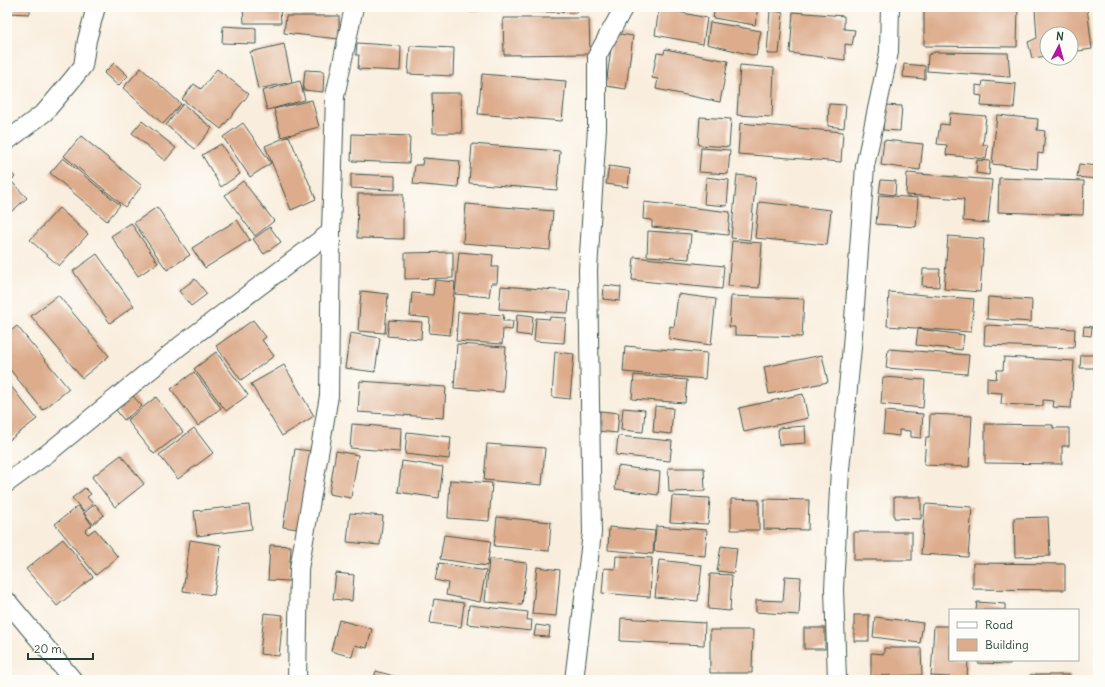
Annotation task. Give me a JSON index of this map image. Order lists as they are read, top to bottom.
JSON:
{
  "legend": ["Road", "Building"],
  "scale_bar": "20 m",
  "north": "top"
}
